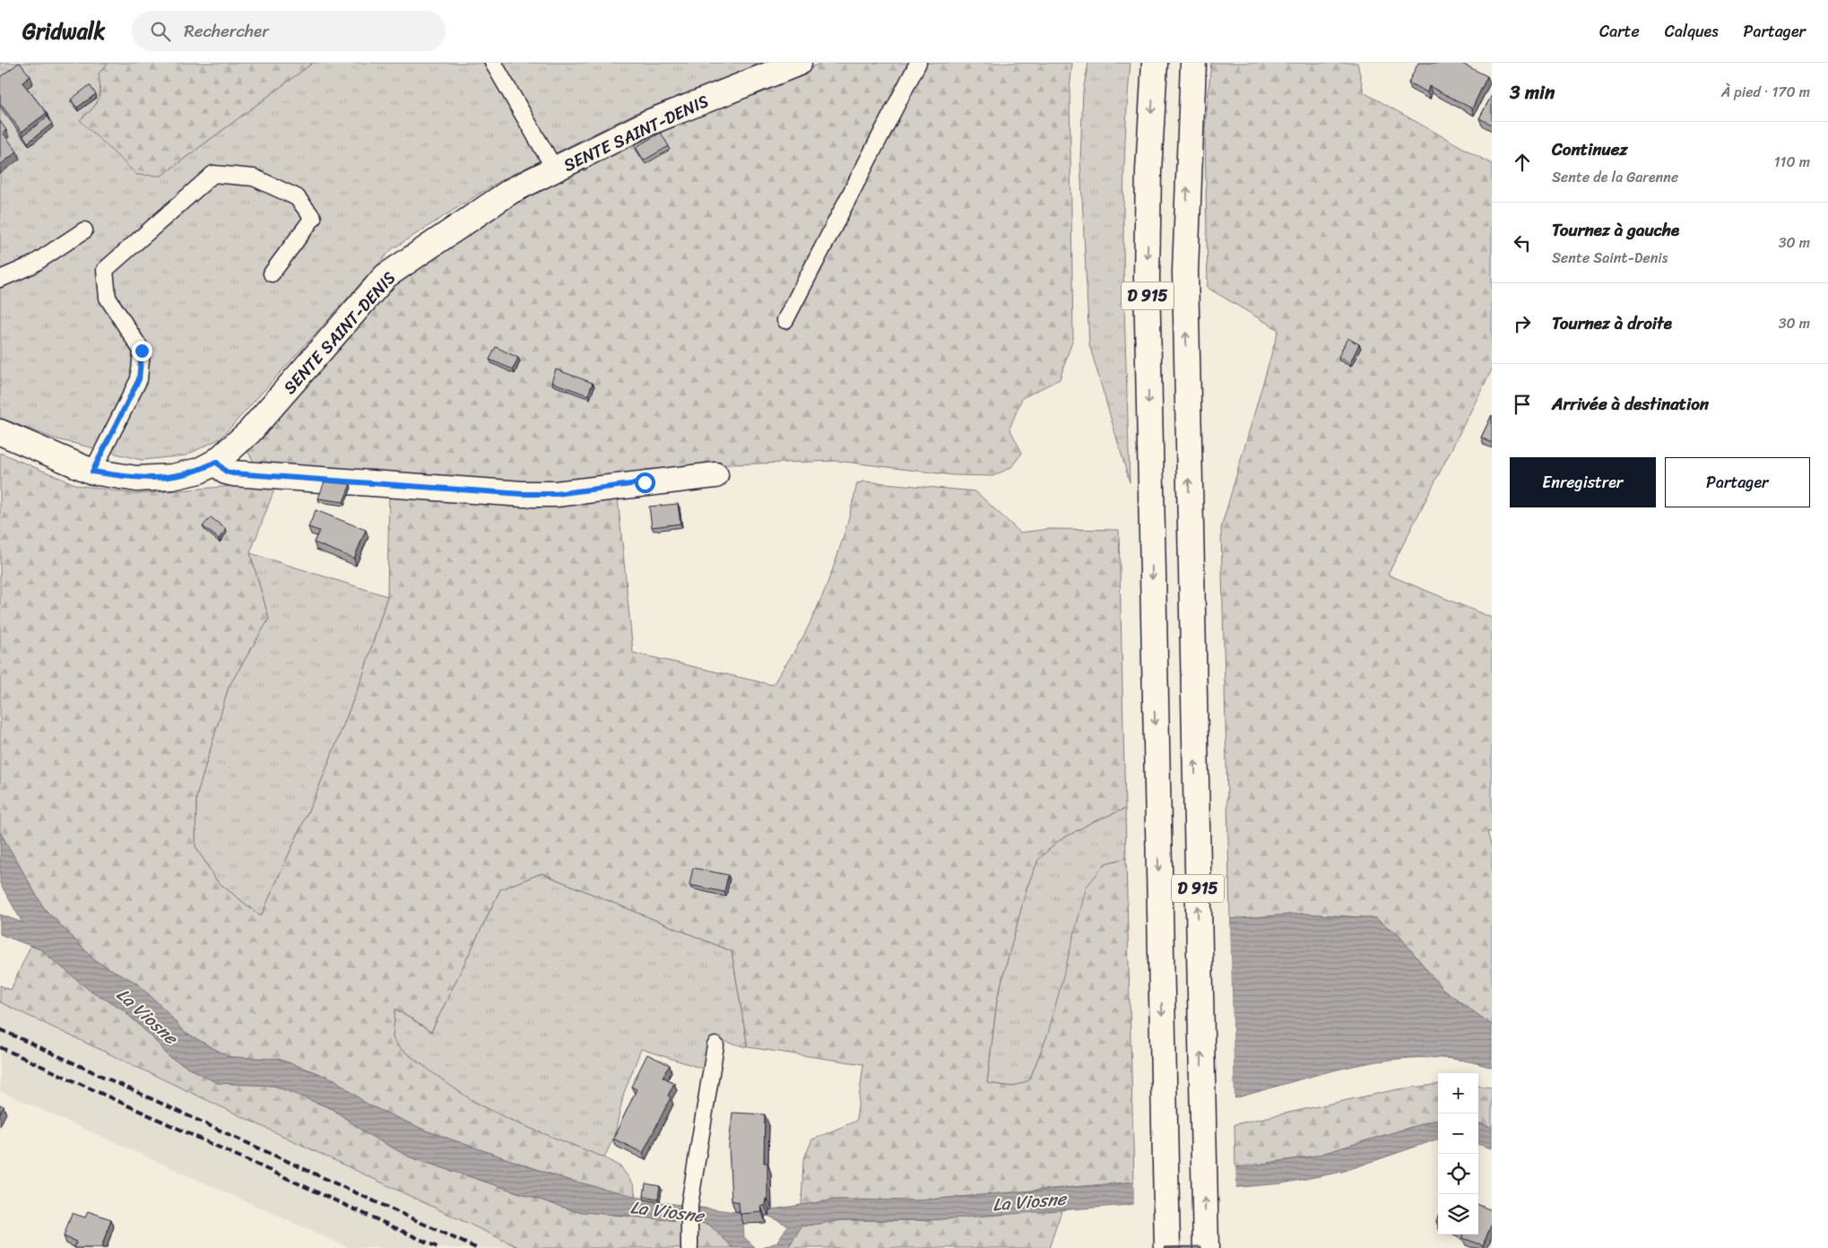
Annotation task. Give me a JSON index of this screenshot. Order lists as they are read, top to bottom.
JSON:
{
  "streets": {
    "main road": ["SENTE SAINT-DENIS", "D 915"]
  },
  "water": ["La Viosne"],
  "page": {
    "header": "Gridwalk",
    "search": "Rechercher",
    "nav": ["Carte", "Calques", "Partager"],
    "heading": ["3 min", "À pied · 170 m"],
    "list": [
      ["Continuez", "Sente de la Garenne", "110 m"],
      ["Tournez à gauche", "Sente Saint-Denis", "30 m"],
      ["Tournez à droite", "30 m"],
      "Arrivée à destination"
    ],
    "buttons": ["Enregistrer", "Partager"],
    "map_buttons": ["+", "−"]
  }
}
